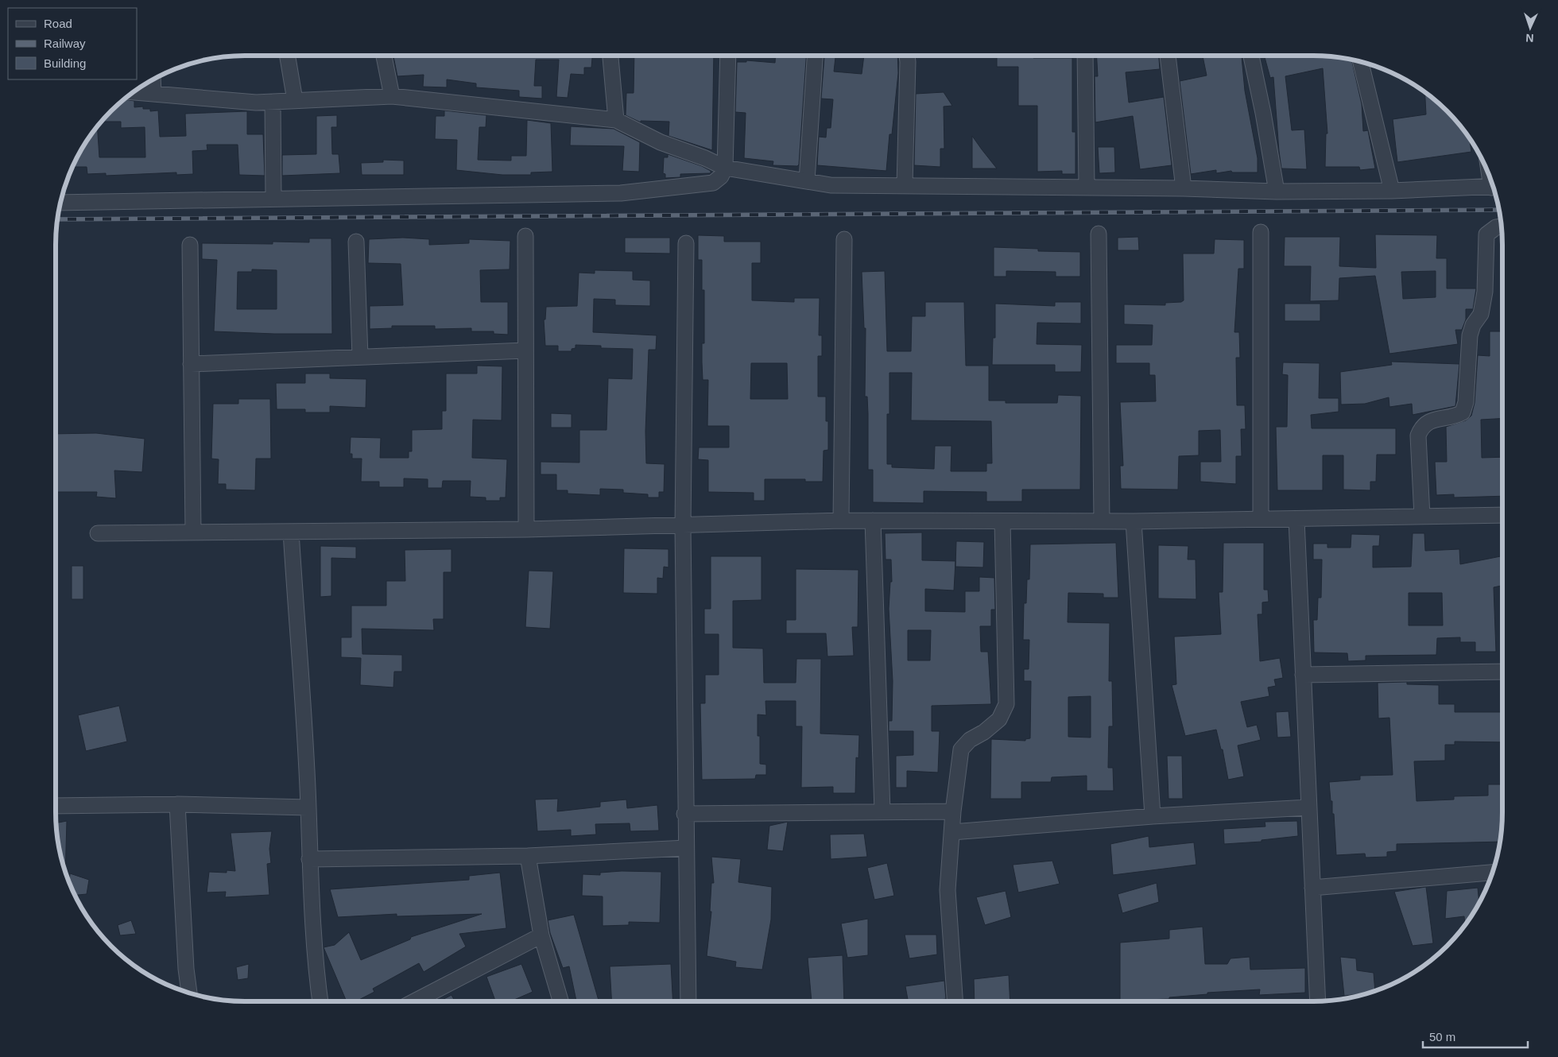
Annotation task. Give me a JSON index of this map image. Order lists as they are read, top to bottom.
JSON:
{
  "legend": ["Road", "Railway", "Building"],
  "scale_bar": "50 m",
  "north": "bottom"
}
